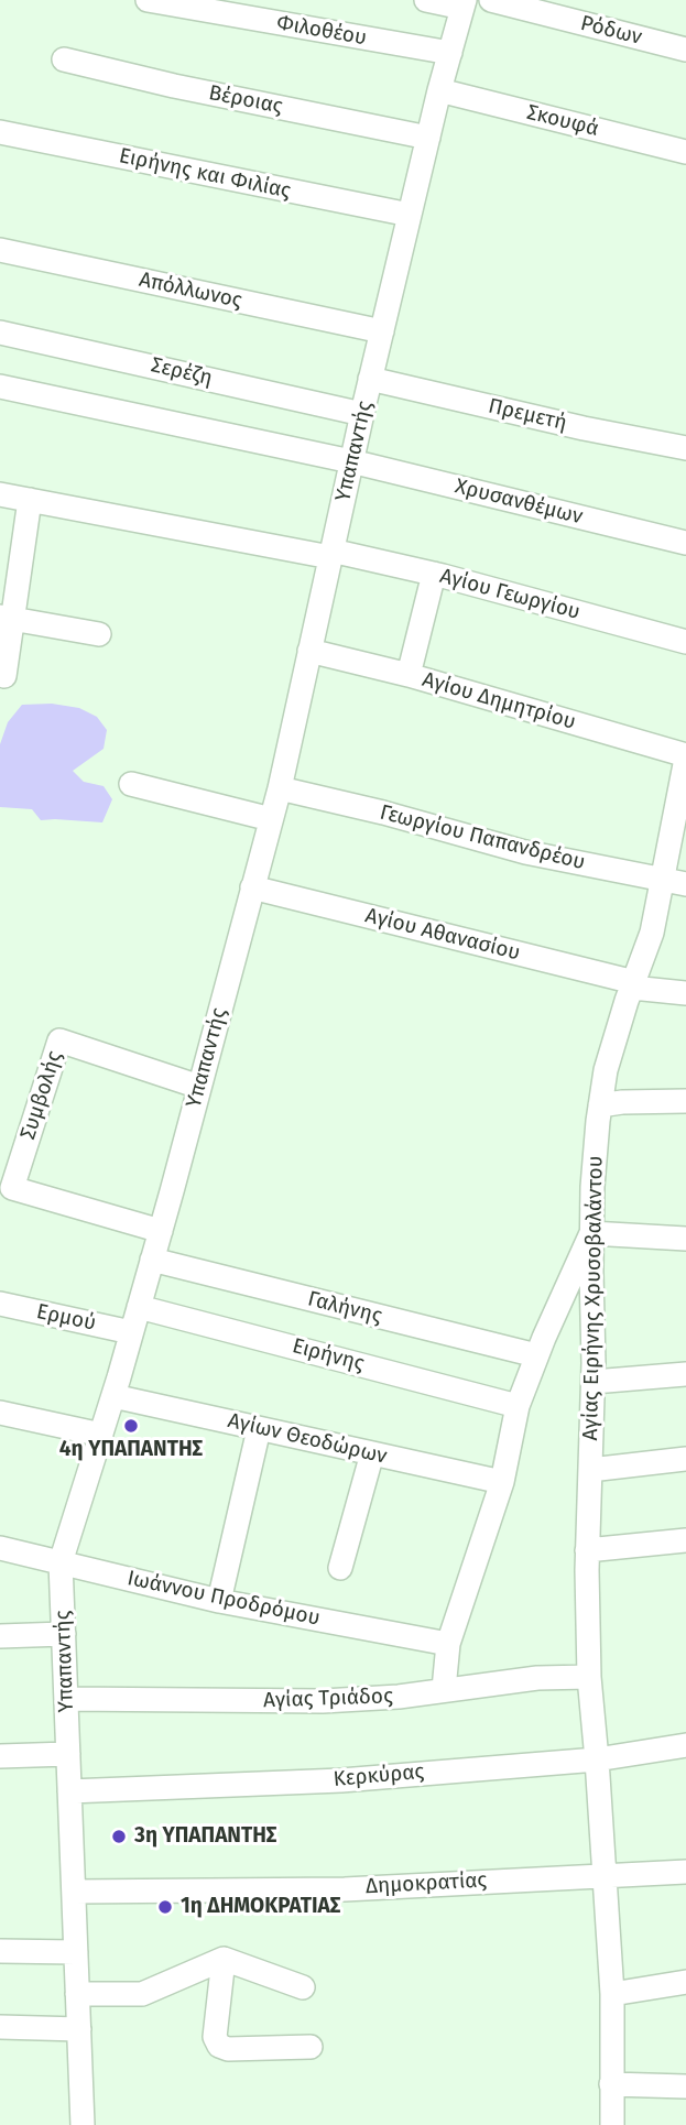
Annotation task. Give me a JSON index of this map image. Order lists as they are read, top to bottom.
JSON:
{
  "streets": {
    "street": [
      "Φιλοθέου",
      "Ρόδων",
      "Βέροιας",
      "Σκουφά",
      "Ειρήνης και Φιλίας",
      "Απόλλωνος",
      "Σερέζη",
      "Πρεμετή",
      "Υπαπαντής",
      "Χρυσανθέμων",
      "Αγίου Γεωργίου",
      "Αγίου Δημητρίου",
      "Γεωργίου Παπανδρέου",
      "Αγίου Αθανασίου",
      "Συμβολής",
      "Αγίας Ειρήνης Χρυσοβαλάντου",
      "Γαλήνης",
      "Ερμού",
      "Ειρήνης",
      "Αγίων Θεοδώρων",
      "Ιωάννου Προδρόμου",
      "Αγίας Τριάδος",
      "Κερκύρας",
      "Δημοκρατίας"
    ]
  },
  "crossings": [
    ["Φιλοθέου", "Υπαπαντής"],
    ["Βέροιας", "Υπαπαντής"],
    ["Σκουφά", "Υπαπαντής"],
    ["Ειρήνης και Φιλίας", "Υπαπαντής"],
    ["Απόλλωνος", "Υπαπαντής"],
    ["Σερέζη", "Υπαπαντής"],
    ["Πρεμετή", "Υπαπαντής"],
    ["Υπαπαντής", "Χρυσανθέμων"],
    ["Υπαπαντής", "Αγίου Γεωργίου"],
    ["Υπαπαντής", "Αγίου Δημητρίου"],
    ["Υπαπαντής", "Γεωργίου Παπανδρέου"],
    ["Υπαπαντής", "Αγίου Αθανασίου"],
    ["Υπαπαντής", "Συμβολής"],
    ["Υπαπαντής", "Γαλήνης"],
    ["Υπαπαντής", "Ερμού"],
    ["Υπαπαντής", "Ειρήνης"],
    ["Υπαπαντής", "Αγίων Θεοδώρων"],
    ["Υπαπαντής", "Ιωάννου Προδρόμου"],
    ["Υπαπαντής", "Αγίας Τριάδος"],
    ["Υπαπαντής", "Κερκύρας"],
    ["Υπαπαντής", "Δημοκρατίας"],
    ["Αγίου Δημητρίου", "Αγίας Ειρήνης Χρυσοβαλάντου"],
    ["Γεωργίου Παπανδρέου", "Αγίας Ειρήνης Χρυσοβαλάντου"],
    ["Αγίου Αθανασίου", "Αγίας Ειρήνης Χρυσοβαλάντου"],
    ["Αγίας Ειρήνης Χρυσοβαλάντου", "Αγίας Τριάδος"],
    ["Αγίας Ειρήνης Χρυσοβαλάντου", "Κερκύρας"],
    ["Αγίας Ειρήνης Χρυσοβαλάντου", "Δημοκρατίας"]
  ],
  "places": ["4η ΥΠΑΠΑΝΤΗΣ", "3η ΥΠΑΠΑΝΤΗΣ", "1η ΔΗΜΟΚΡΑΤΙΑΣ"]
}
